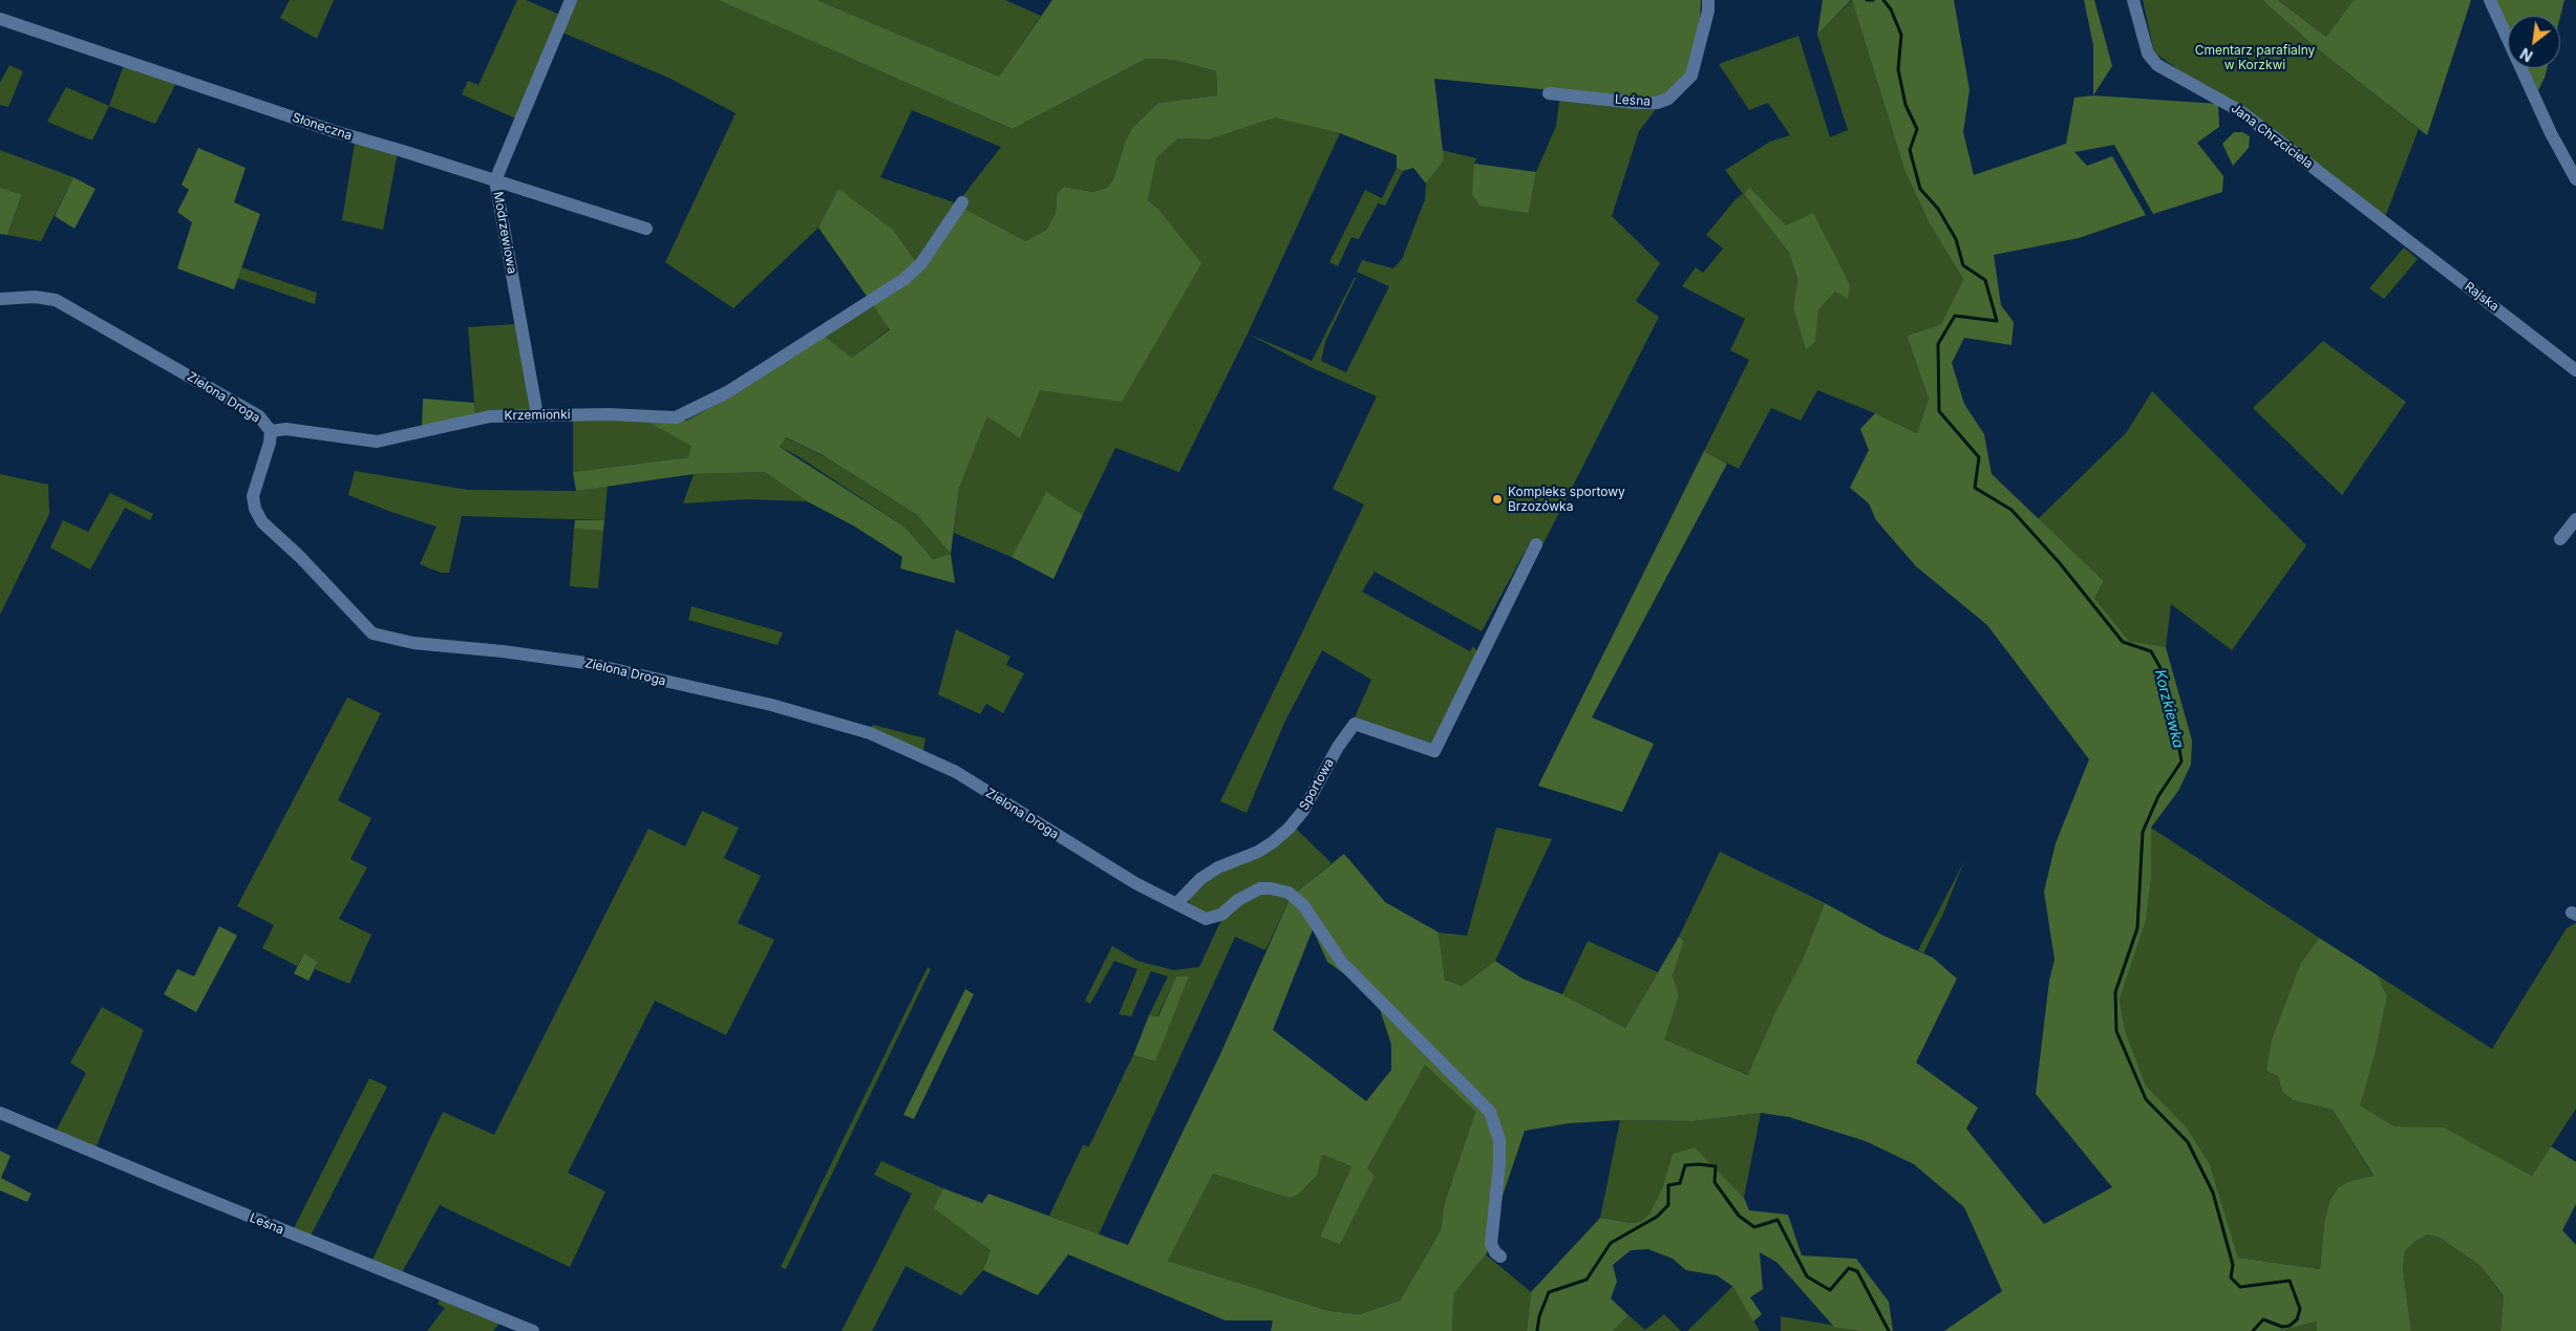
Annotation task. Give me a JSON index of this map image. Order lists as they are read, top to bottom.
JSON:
{
  "streets": {
    "street": [
      "Leśna",
      "Słoneczna",
      "Jana Chrzciciela",
      "Modrzewiowa",
      "Rajska",
      "Zielona Droga",
      "Krzemionki",
      "Sportowa"
    ]
  },
  "crossings": [
    ["Słoneczna", "Modrzewiowa"],
    ["Jana Chrzciciela", "Rajska"],
    ["Modrzewiowa", "Krzemionki"],
    ["Zielona Droga", "Krzemionki"],
    ["Zielona Droga", "Sportowa"]
  ],
  "water": ["Korzkiewka"],
  "parks": ["Cmentarz parafialny w Korzkwi"],
  "places": ["Kompleks sportowy Brzozówka"],
  "north": "bottom left"
}
